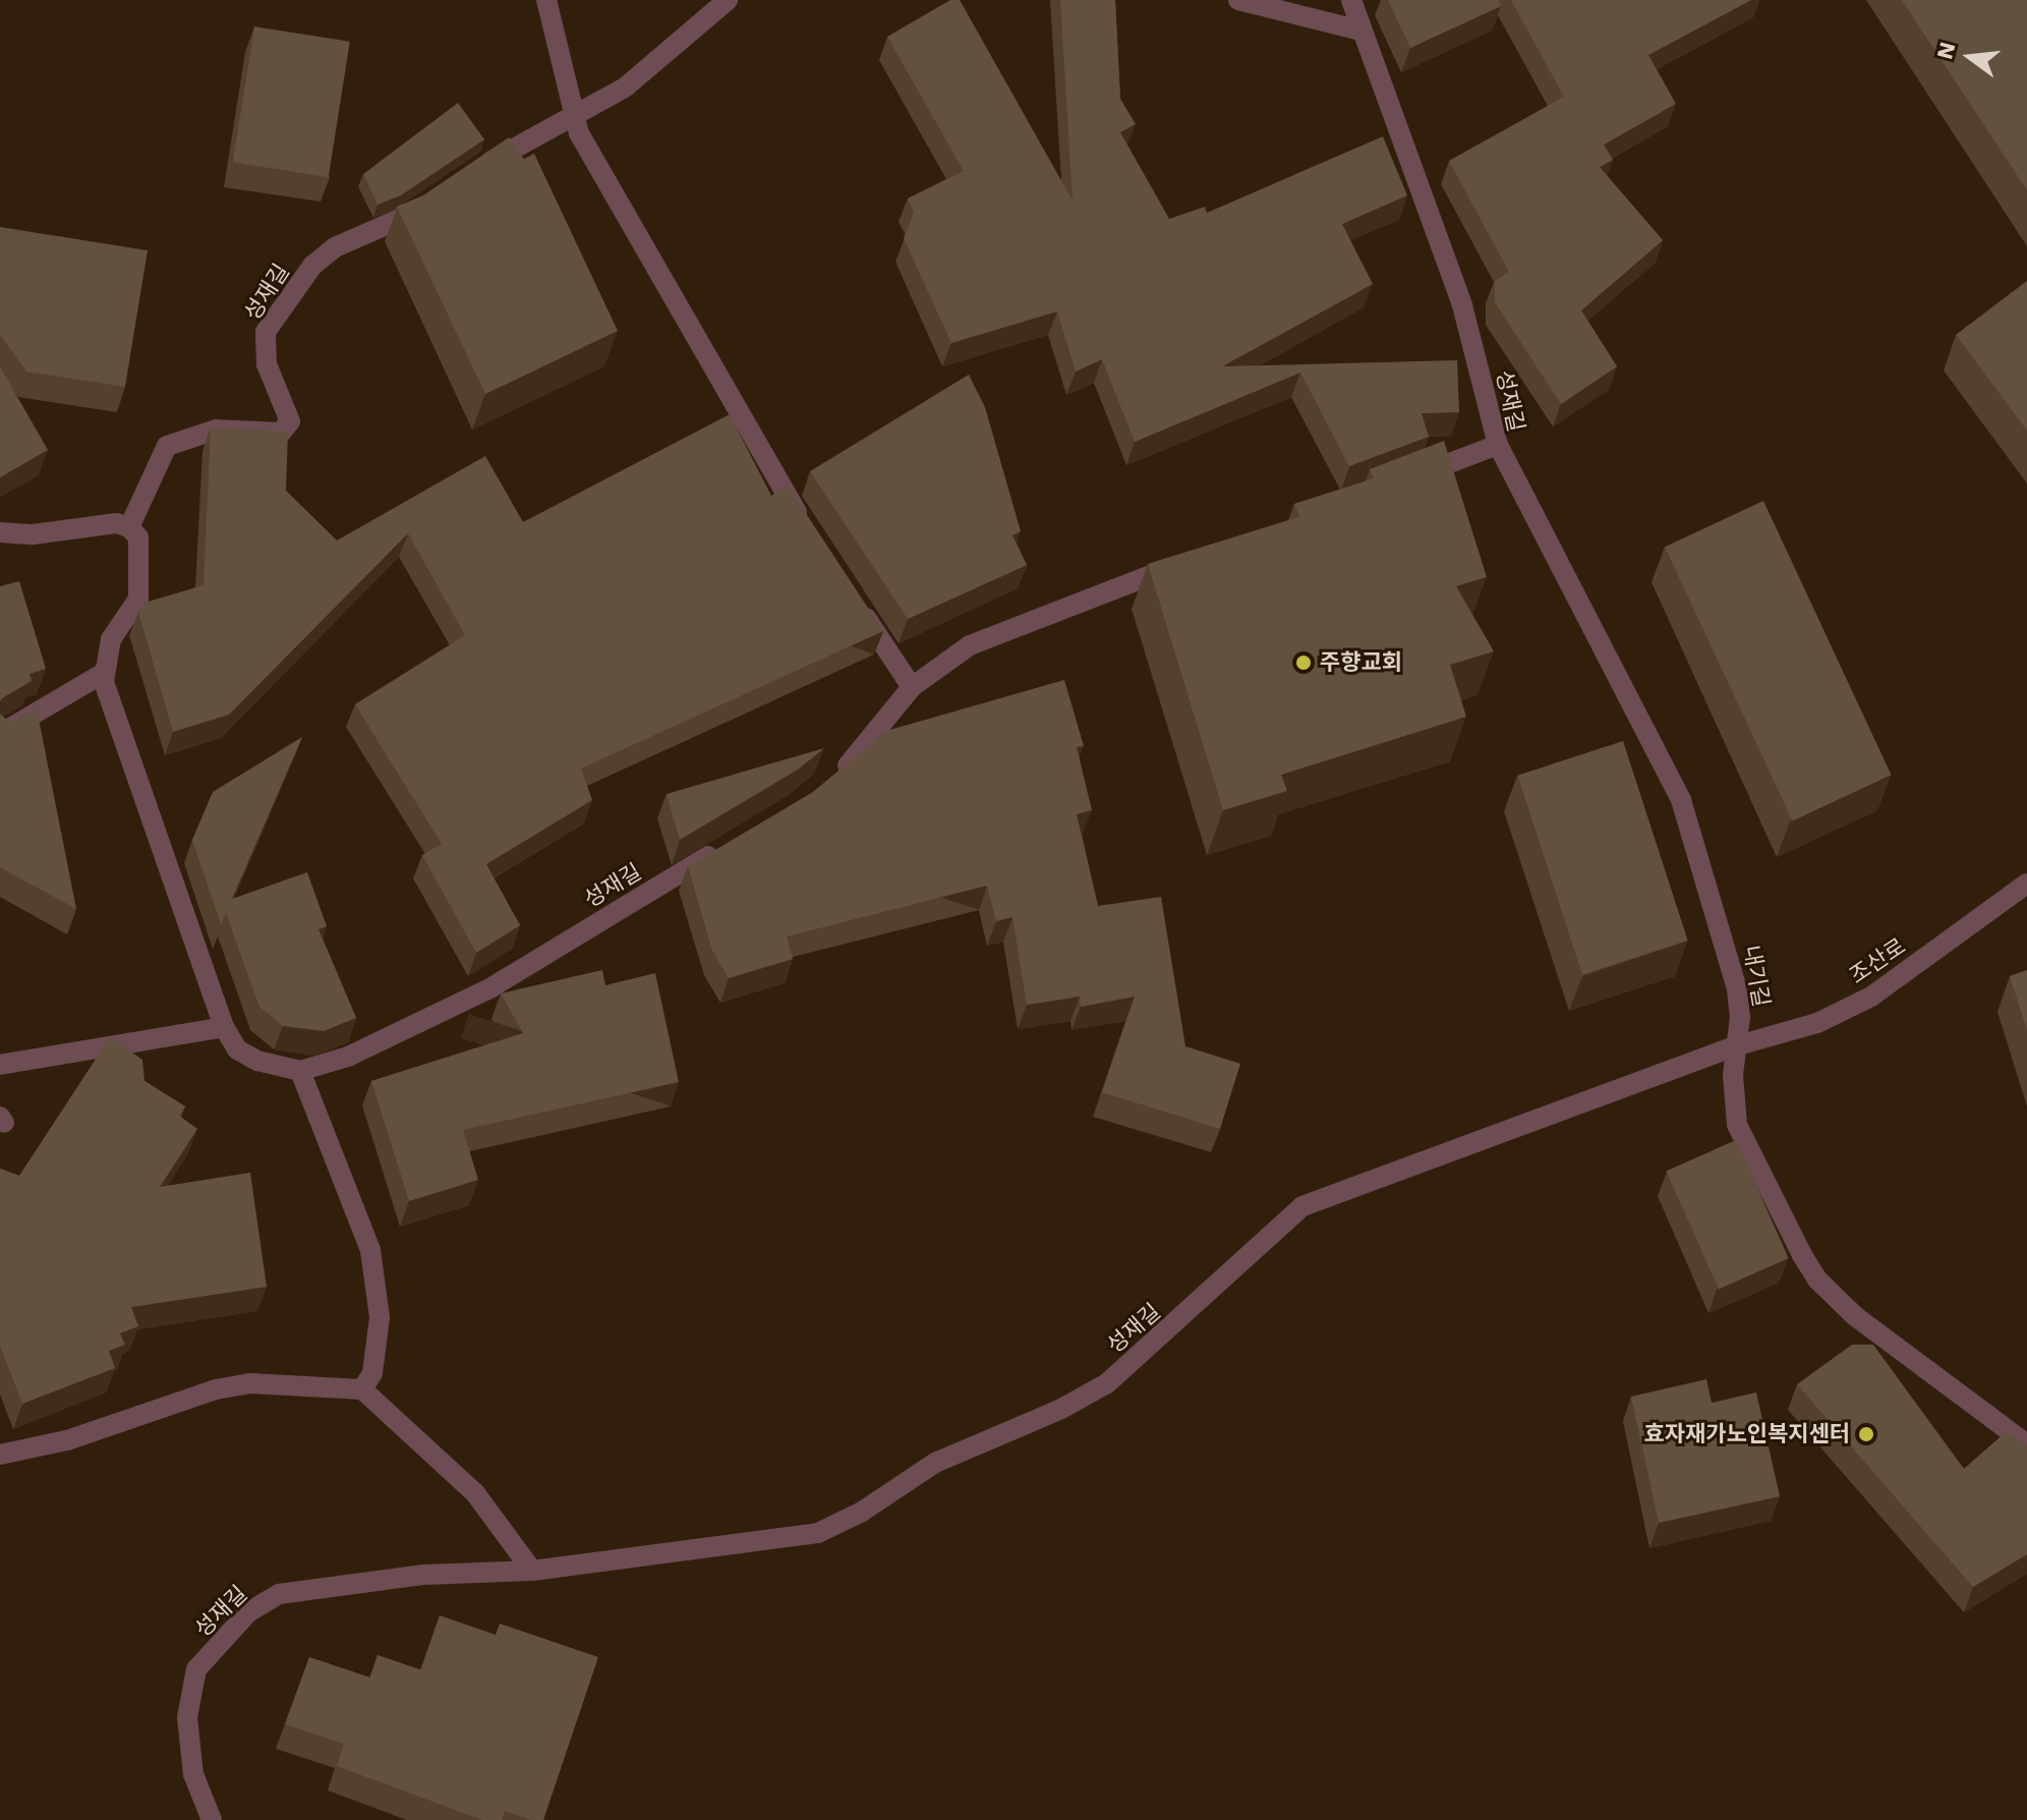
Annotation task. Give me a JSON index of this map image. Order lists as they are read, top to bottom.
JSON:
{
  "streets": {
    "lane": ["성재길", "조산로", "내기길"]
  },
  "crossings": [
    ["성재길", "조산로"],
    ["성재길", "내기길"],
    ["조산로", "내기길"]
  ],
  "places": ["주향교회", "효자재가노인복지센터"],
  "north": "left"
}
